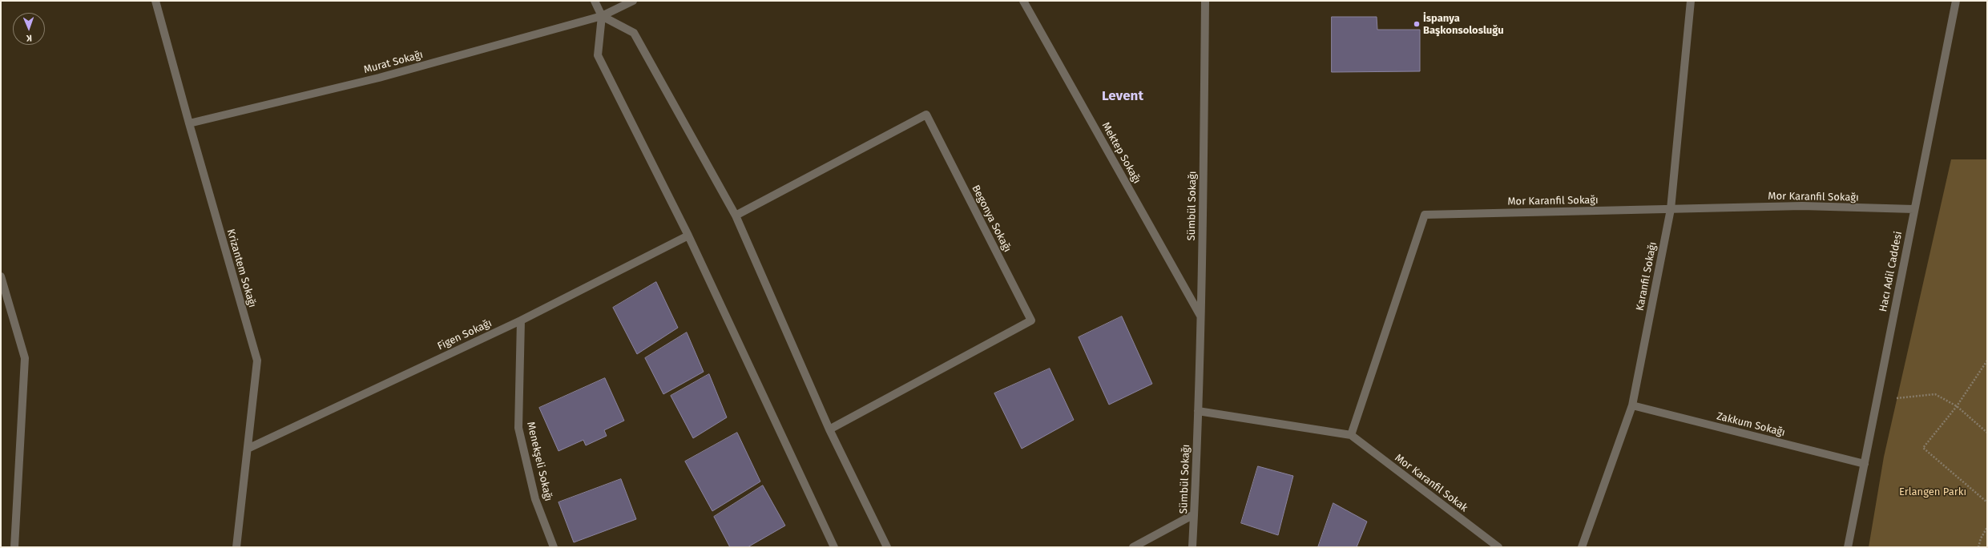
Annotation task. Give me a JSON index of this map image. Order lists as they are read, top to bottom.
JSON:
{
  "streets": {
    "street": [
      "Murat Sokağı",
      "Mektep Sokağı",
      "Mor Karanfil Sokağı",
      "Sümbül Sokağı",
      "Begonya Sokağı",
      "Krizantem Sokağı",
      "Hacı Adil Caddesi",
      "Karanfil Sokağı",
      "Figen Sokağı",
      "Zakkum Sokağı",
      "Menekşeli Sokağı",
      "Mor Karanfil Sokak"
    ]
  },
  "crossings": [
    ["Murat Sokağı", "Krizantem Sokağı"],
    ["Mektep Sokağı", "Sümbül Sokağı"],
    ["Mor Karanfil Sokağı", "Hacı Adil Caddesi"],
    ["Mor Karanfil Sokağı", "Karanfil Sokağı"],
    ["Mor Karanfil Sokağı", "Mor Karanfil Sokak"],
    ["Krizantem Sokağı", "Figen Sokağı"],
    ["Hacı Adil Caddesi", "Zakkum Sokağı"],
    ["Karanfil Sokağı", "Zakkum Sokağı"],
    ["Figen Sokağı", "Menekşeli Sokağı"]
  ],
  "districts": ["Levent"],
  "parks": ["Erlangen Parkı"],
  "places": ["İspanya Başkonsolosluğu"],
  "north": "bottom"
}
